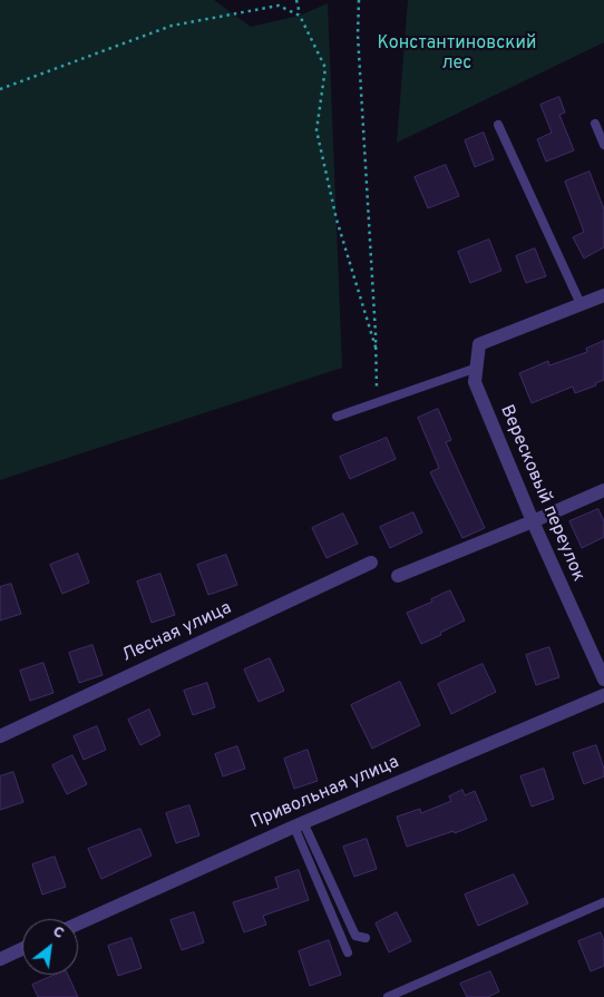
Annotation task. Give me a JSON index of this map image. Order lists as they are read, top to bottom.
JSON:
{
  "streets": {
    "street": ["Вересковый переулок", "Лесная улица", "Привольная улица"]
  },
  "parks": ["Константиновский лес"],
  "north": "top right"
}
